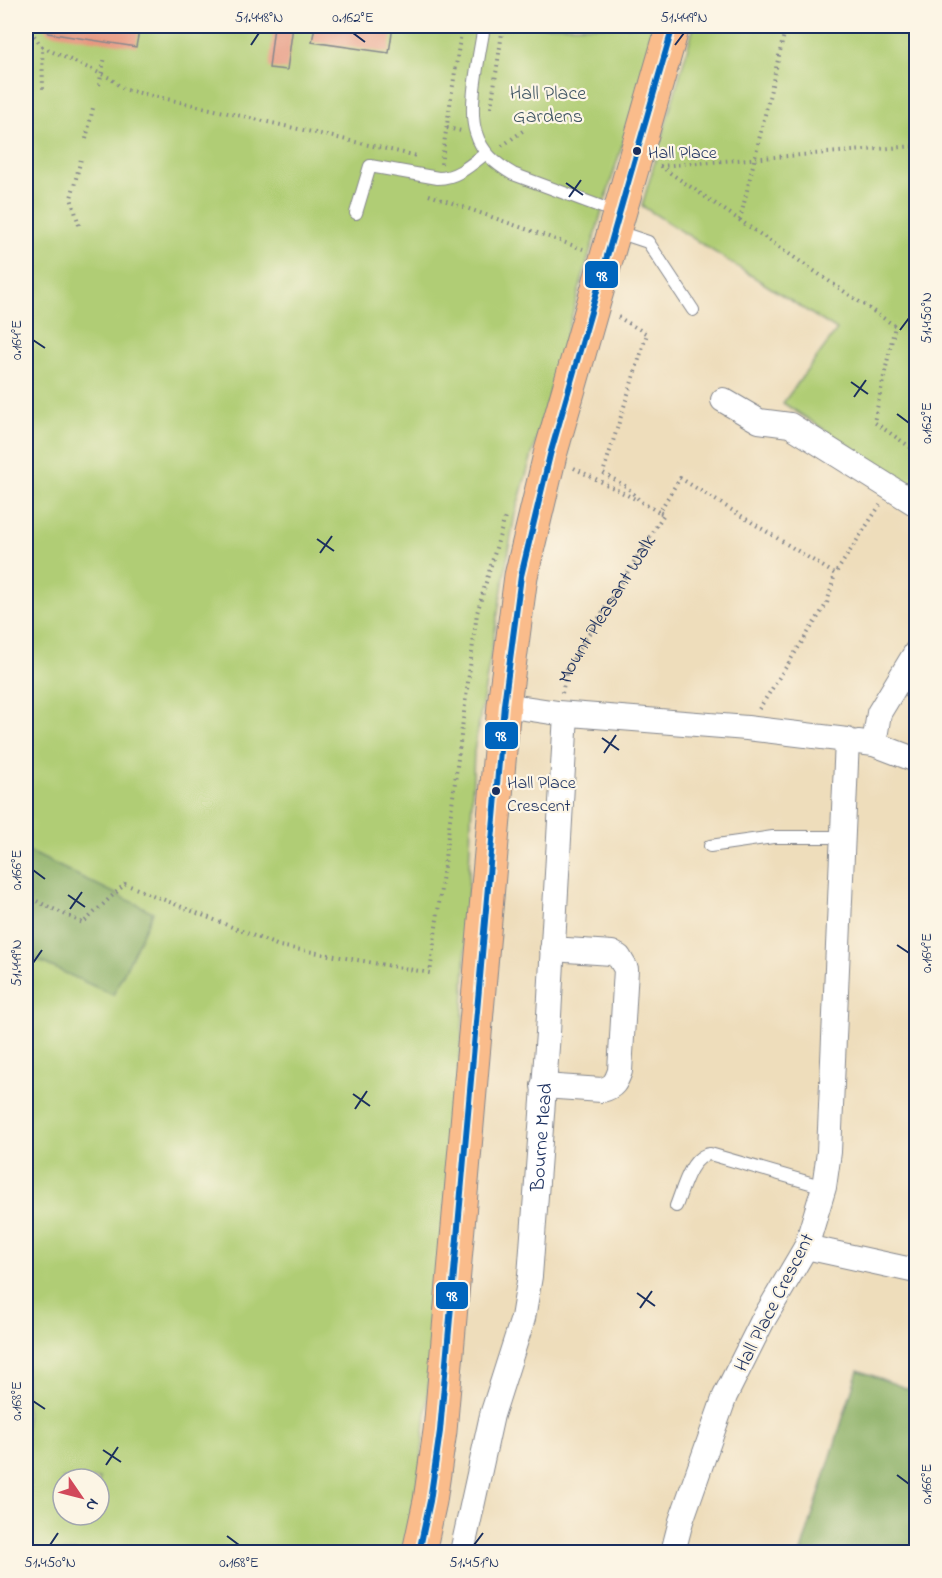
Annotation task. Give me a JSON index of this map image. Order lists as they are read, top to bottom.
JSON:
{
  "streets": {
    "street": ["Bourne Mead", "Hall Place Crescent"],
    "path": ["Mount Pleasant Walk"]
  },
  "crossings": [
    ["Mount Pleasant Walk", "Bourne Mead"]
  ],
  "parks": ["Hall Place Gardens"],
  "places": ["Hall Place", "Hall Place Crescent"],
  "lines": ["transit line 98"],
  "north": "bottom right",
  "coordinates": [
    "51.448°N",
    "0.162°E",
    "51.449°N",
    "51.450°N",
    "0.164°E",
    "0.166°E",
    "0.168°E",
    "51.451°N"
  ]
}
